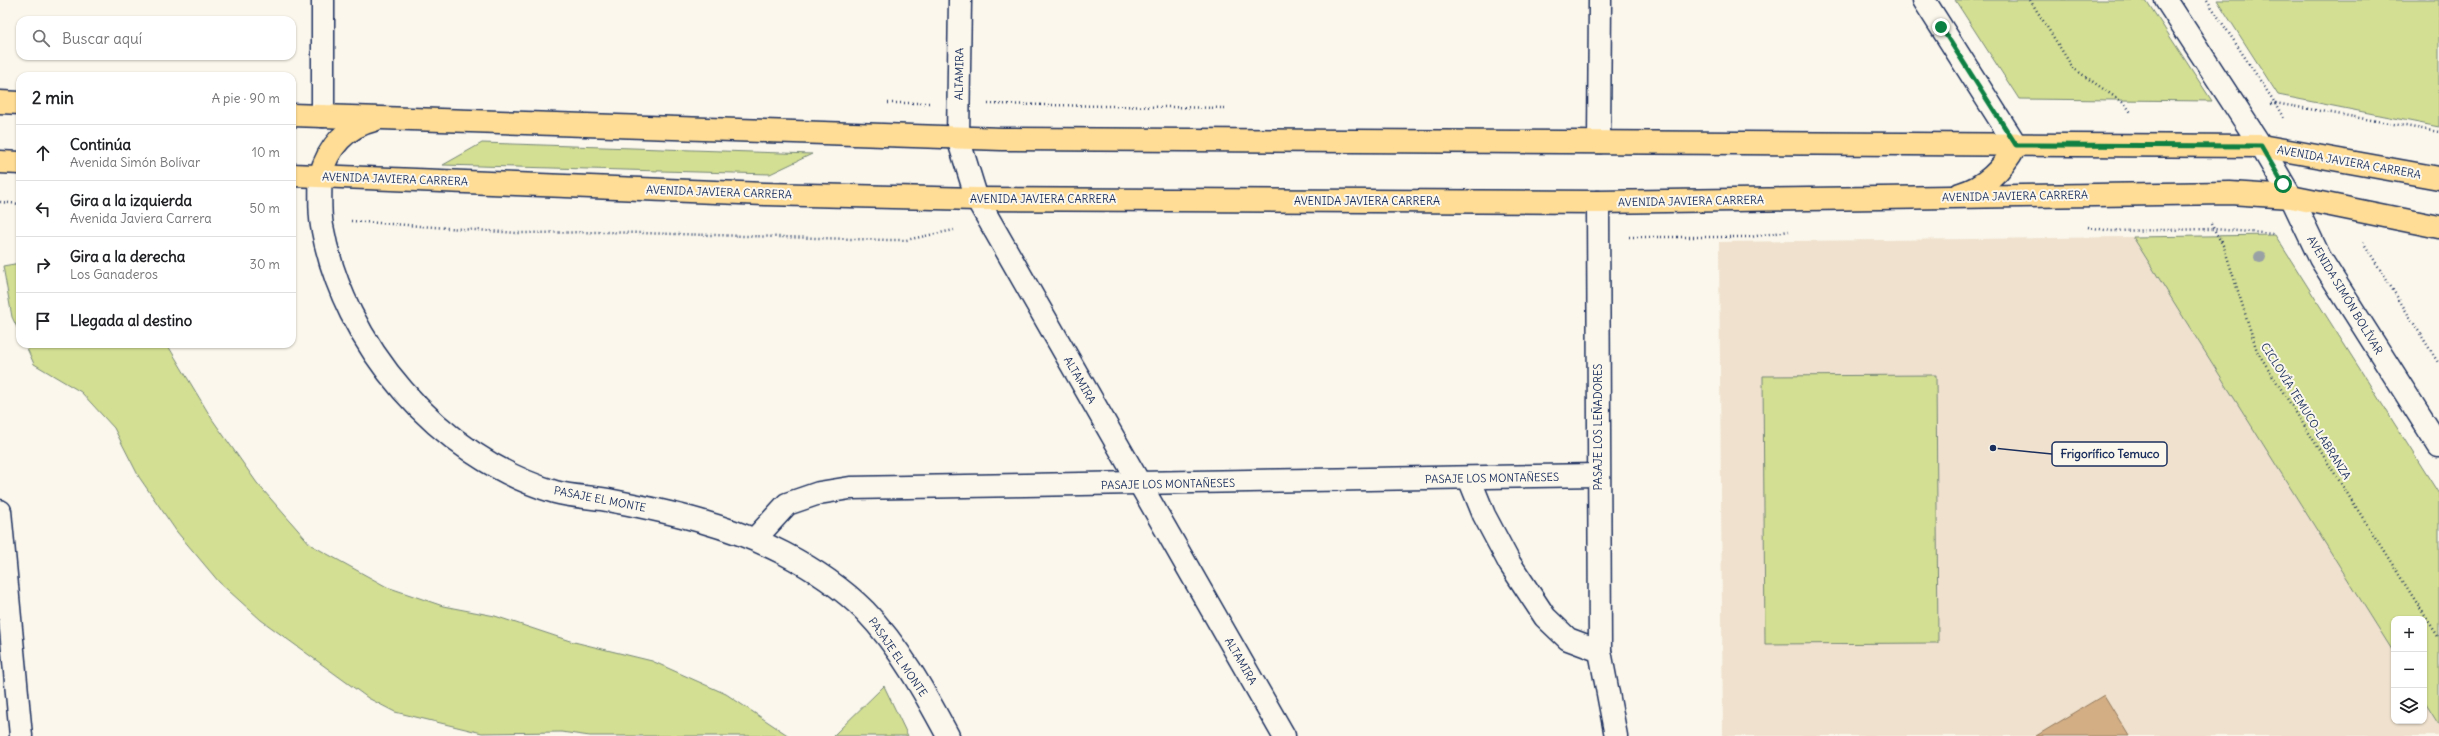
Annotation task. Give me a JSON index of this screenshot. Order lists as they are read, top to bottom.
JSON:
{
  "streets": {
    "main road": ["AVENIDA JAVIERA CARRERA"],
    "street": [
      "ALTAMIRA",
      "AVENIDA SIMÓN BOLÍVAR",
      "PASAJE LOS LEÑADORES",
      "PASAJE LOS MONTAÑESES",
      "PASAJE EL MONTE"
    ],
    "path": ["CICLOVÍA TEMUCO-LABRANZA"]
  },
  "crossings": [
    ["ALTAMIRA", "AVENIDA JAVIERA CARRERA"],
    ["ALTAMIRA", "PASAJE LOS MONTAÑESES"],
    ["AVENIDA JAVIERA CARRERA", "AVENIDA SIMÓN BOLÍVAR"],
    ["AVENIDA JAVIERA CARRERA", "CICLOVÍA TEMUCO-LABRANZA"],
    ["AVENIDA JAVIERA CARRERA", "PASAJE LOS LEÑADORES"],
    ["AVENIDA JAVIERA CARRERA", "PASAJE EL MONTE"],
    ["PASAJE LOS LEÑADORES", "PASAJE LOS MONTAÑESES"],
    ["PASAJE LOS MONTAÑESES", "PASAJE EL MONTE"]
  ],
  "places": ["Frigorífico Temuco"],
  "page": {
    "search": "Buscar aquí",
    "heading": ["2 min", "A pie · 90 m"],
    "list": [
      ["Continúa", "Avenida Simón Bolívar", "10 m"],
      ["Gira a la izquierda", "Avenida Javiera Carrera", "50 m"],
      ["Gira a la derecha", "Los Ganaderos", "30 m"],
      "Llegada al destino"
    ],
    "map_buttons": ["+", "−"]
  }
}
